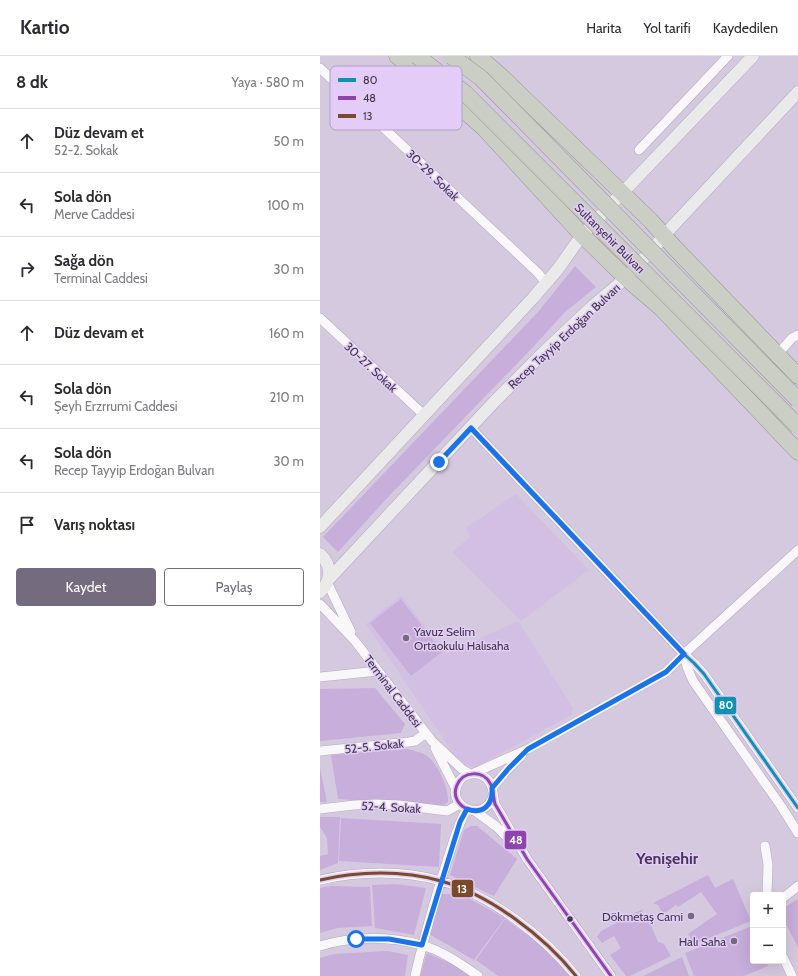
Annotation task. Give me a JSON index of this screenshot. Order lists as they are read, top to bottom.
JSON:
{
  "streets": {
    "highway": ["Sultanşehir Bulvarı"],
    "street": [
      "30-29. Sokak",
      "Recep Tayyip Erdoğan Bulvarı",
      "30-27. Sokak",
      "Terminal Caddesi",
      "52-5. Sokak",
      "52-4. Sokak"
    ]
  },
  "crossings": [
    ["Recep Tayyip Erdoğan Bulvarı", "Terminal Caddesi"],
    ["Terminal Caddesi", "52-5. Sokak"],
    ["Terminal Caddesi", "52-4. Sokak"]
  ],
  "districts": ["Yenişehir"],
  "places": ["Yavuz Selim Ortaokulu Halısaha", "Dökmetaş Cami", "Halı Saha"],
  "lines": ["transit line 80", "transit line 48", "transit line 13"],
  "legend": ["80", "48", "13"],
  "page": {
    "header": "Kartio",
    "nav": ["Harita", "Yol tarifi", "Kaydedilen"],
    "heading": ["8 dk", "Yaya · 580 m"],
    "list": [
      ["Düz devam et", "52-2. Sokak", "50 m"],
      ["Sola dön", "Merve Caddesi", "100 m"],
      ["Sağa dön", "Terminal Caddesi", "30 m"],
      ["Düz devam et", "160 m"],
      ["Sola dön", "Şeyh Erzrrumi Caddesi", "210 m"],
      ["Sola dön", "Recep Tayyip Erdoğan Bulvarı", "30 m"],
      "Varış noktası"
    ],
    "buttons": ["Kaydet", "Paylaş"],
    "map_buttons": ["+", "−"]
  }
}
